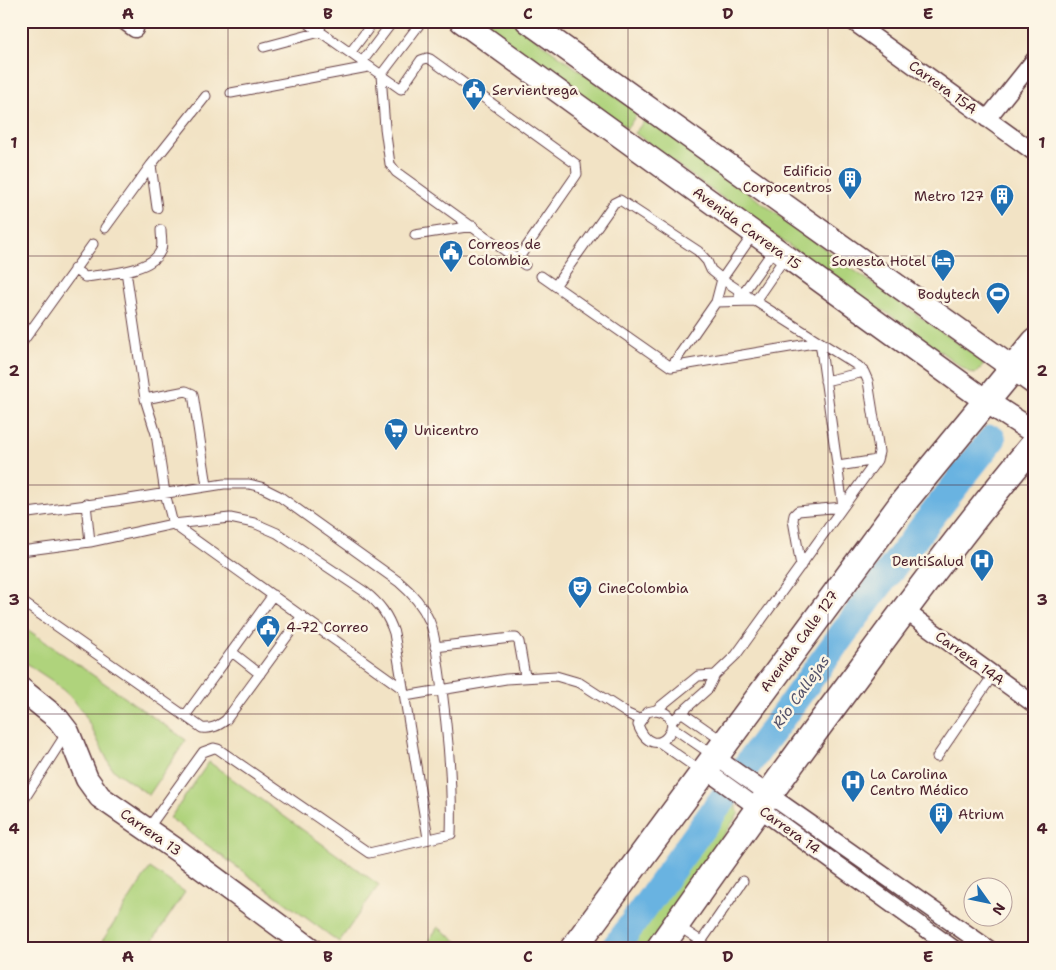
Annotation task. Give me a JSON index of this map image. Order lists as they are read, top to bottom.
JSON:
{
  "streets": {
    "main road": ["Avenida Carrera 15", "Avenida Calle 127", "Carrera 13"],
    "street": ["Carrera 15A", "Carrera 14A", "Carrera 14"]
  },
  "crossings": [
    ["Avenida Carrera 15", "Avenida Calle 127"],
    ["Avenida Calle 127", "Carrera 14"]
  ],
  "water": ["Río Callejas"],
  "places": {
    "public building": ["Servientrega", "Correos de Colombia", "4-72 Correo"],
    "building": ["Edificio Corpocentros", "Metro 127", "Atrium"],
    "hotel": ["Sonesta Hotel"],
    "sports": ["Bodytech"],
    "supermarket": ["Unicentro"],
    "hospital": ["DentiSalud", "La Carolina Centro Médico"],
    "theatre": ["CineColombia"]
  },
  "north": "bottom right",
  "grid": {
    "columns": [
      "A",
      "B",
      "C",
      "D",
      "E"
    ],
    "rows": [
      "1",
      "2",
      "3",
      "4"
    ]
  }
}
